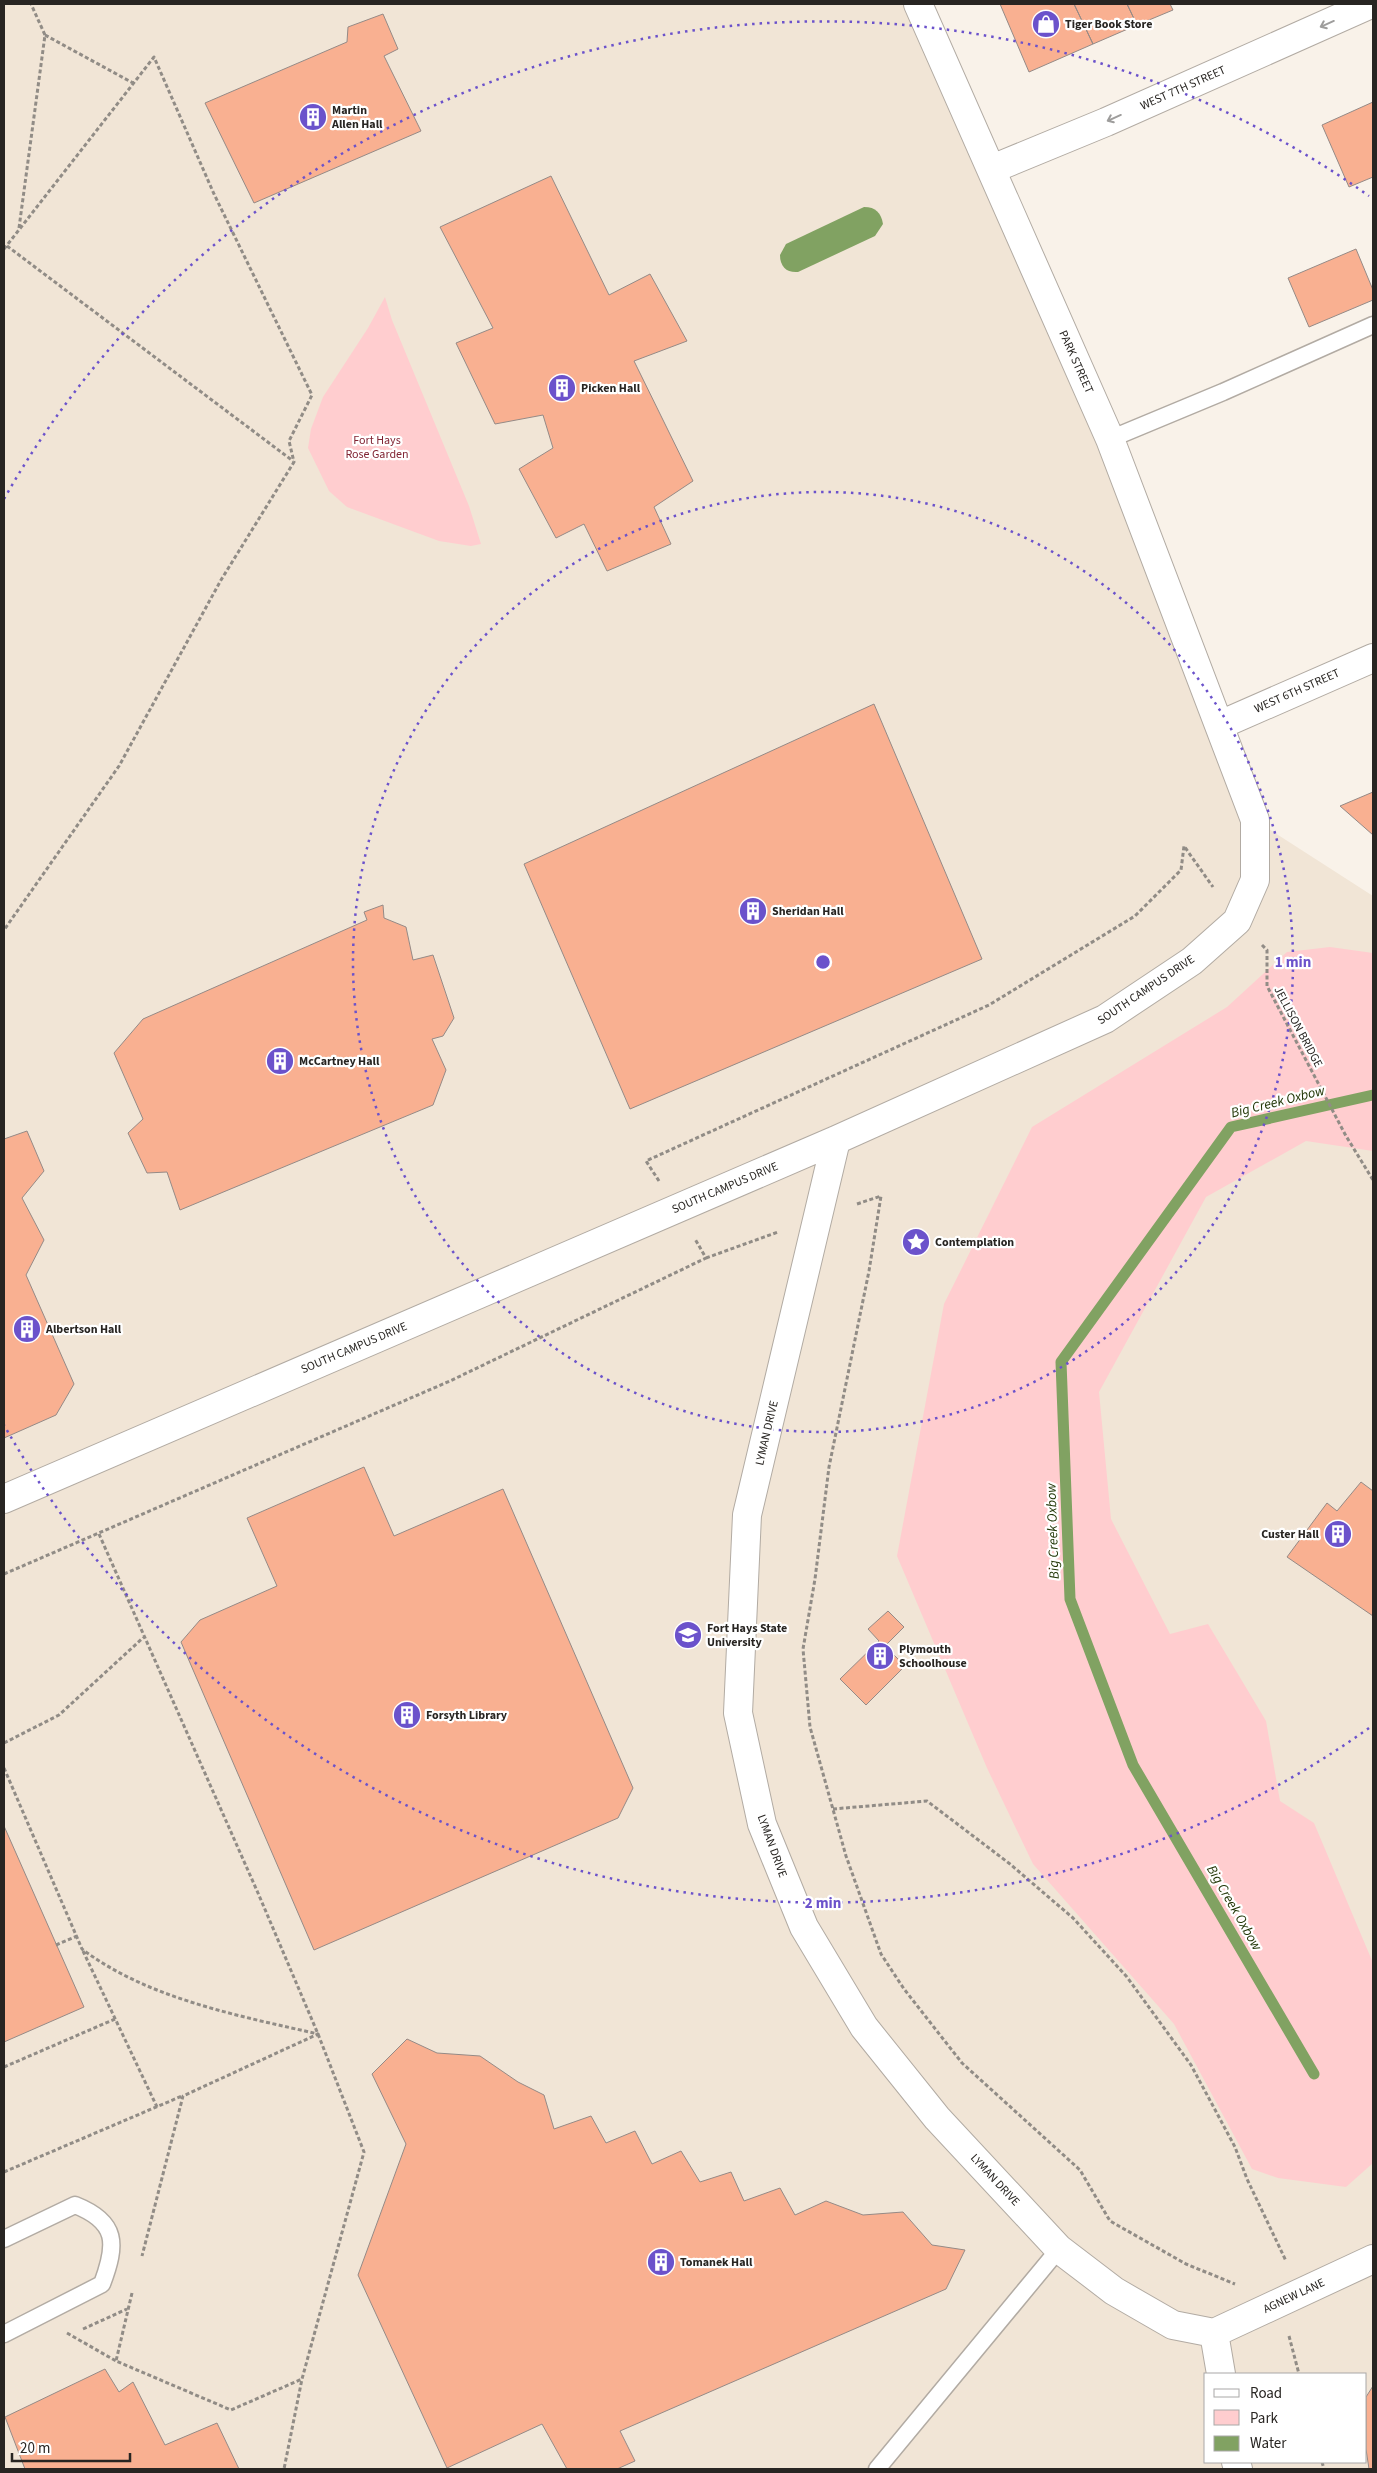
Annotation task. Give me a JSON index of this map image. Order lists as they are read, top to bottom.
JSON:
{
  "streets": {
    "street": [
      "WEST 7TH STREET",
      "PARK STREET",
      "WEST 6TH STREET",
      "SOUTH CAMPUS DRIVE",
      "LYMAN DRIVE",
      "AGNEW LANE"
    ],
    "path": ["JELLISON BRIDGE"]
  },
  "crossings": [
    ["WEST 7TH STREET", "PARK STREET"],
    ["PARK STREET", "WEST 6TH STREET"],
    ["PARK STREET", "SOUTH CAMPUS DRIVE"],
    ["WEST 6TH STREET", "SOUTH CAMPUS DRIVE"],
    ["SOUTH CAMPUS DRIVE", "LYMAN DRIVE"],
    ["LYMAN DRIVE", "AGNEW LANE"]
  ],
  "one_way": ["WEST 7TH STREET"],
  "water": ["Big Creek Oxbow"],
  "parks": ["Fort Hays Rose Garden"],
  "places": {
    "shop": ["Tiger Book Store"],
    "building": [
      "Martin Allen Hall",
      "Picken Hall",
      "Sheridan Hall",
      "McCartney Hall",
      "Albertson Hall",
      "Custer Hall",
      "Plymouth Schoolhouse",
      "Forsyth Library",
      "Tomanek Hall"
    ],
    "place": ["Contemplation"],
    "school or university": ["Fort Hays State University"]
  },
  "legend": ["Road", "Park", "Water"],
  "scale_bar": "20 m",
  "rings": ["1 min", "2 min"]
}
